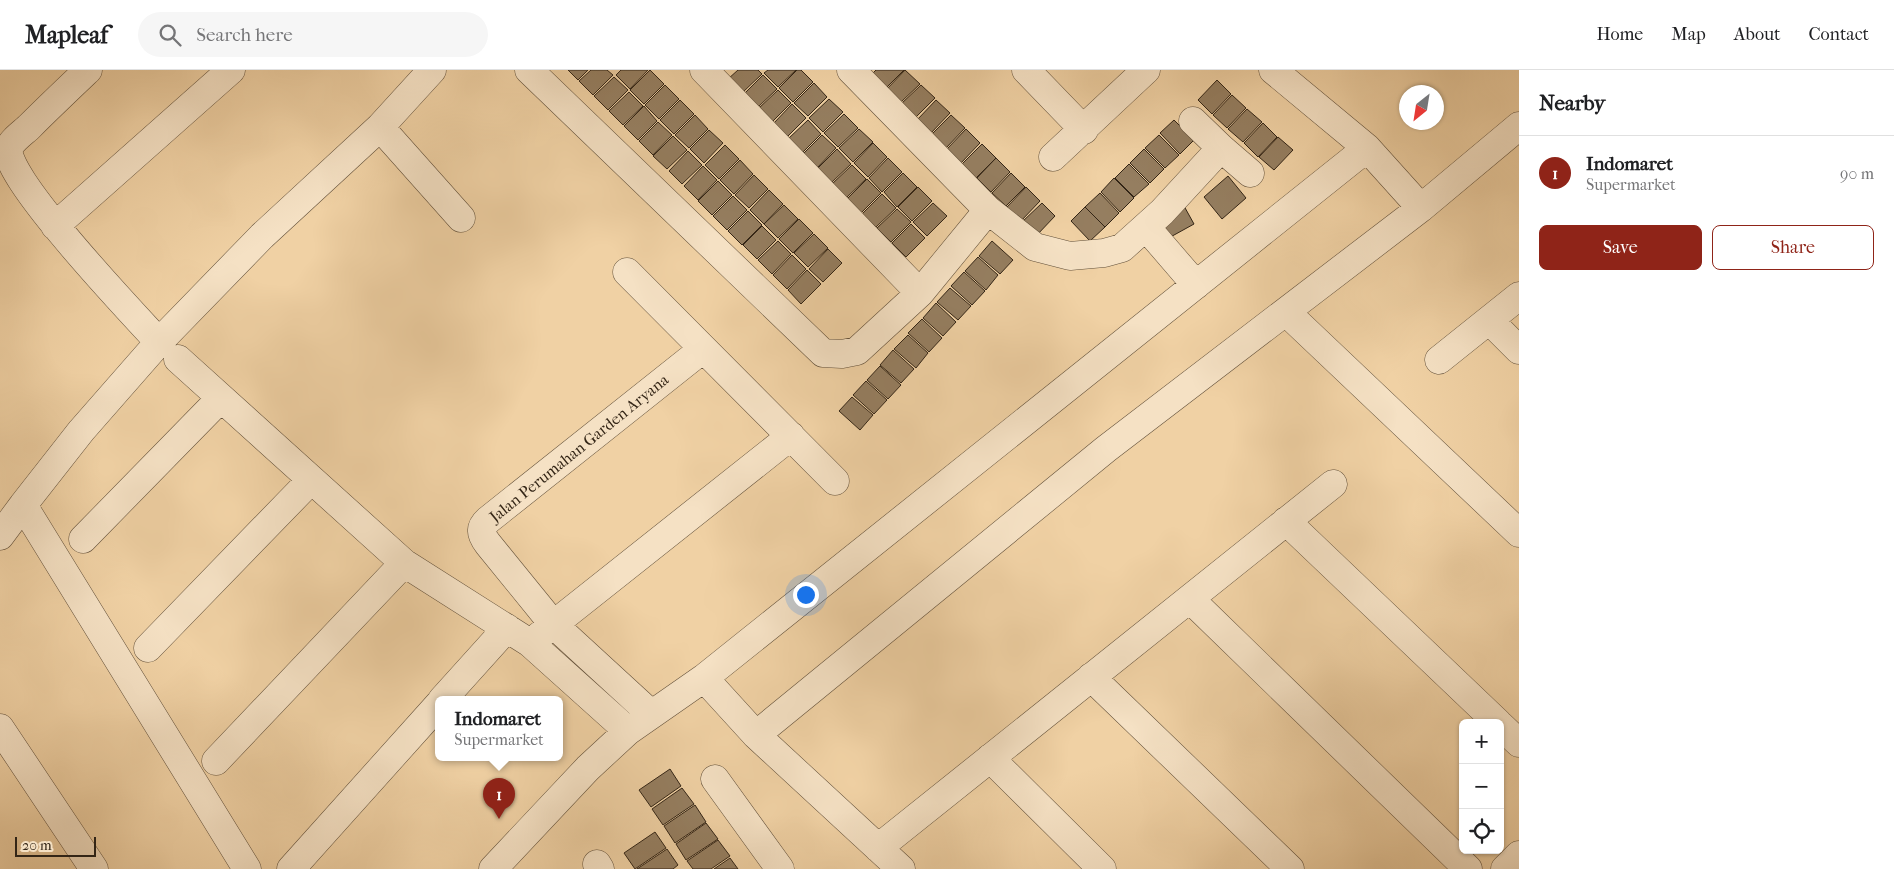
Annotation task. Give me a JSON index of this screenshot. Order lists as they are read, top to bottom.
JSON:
{
  "streets": {
    "street": ["Jalan Perumahan Garden Aryana"]
  },
  "scale_bar": "20 m",
  "north": "bottom left",
  "page": {
    "header": "Mapleaf",
    "search": "Search here",
    "nav": [
      "Home",
      "Map",
      "About",
      "Contact"
    ],
    "heading": "Nearby",
    "list": [
      {
        "mark": "1",
        "name": "Indomaret",
        "note": "Supermarket",
        "value": "90 m"
      }
    ],
    "buttons": ["Save", "Share"],
    "popup": ["Indomaret", "Supermarket"],
    "map_buttons": ["+", "−"],
    "pins": "1",
    "scale": "20 m"
  }
}
